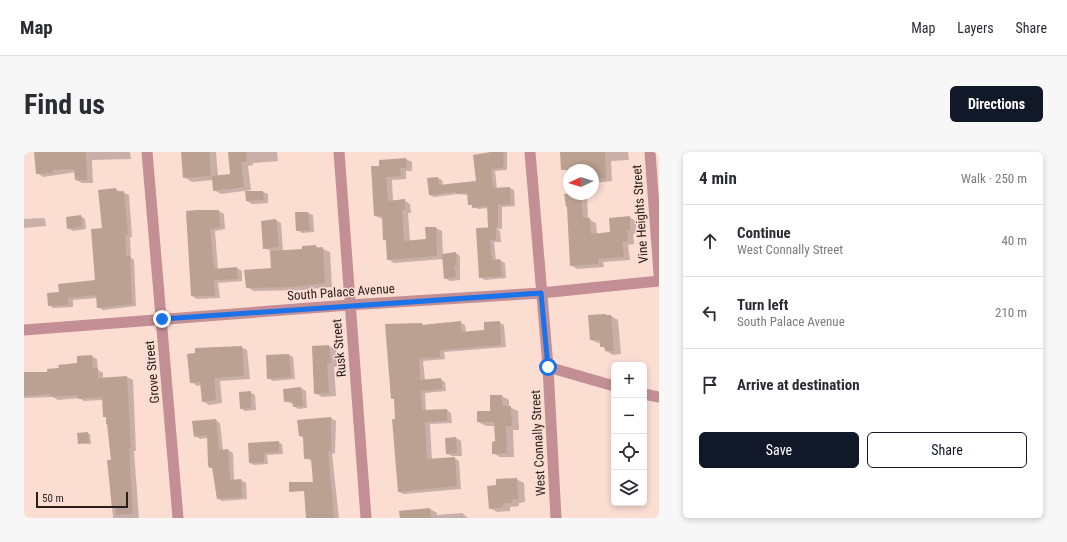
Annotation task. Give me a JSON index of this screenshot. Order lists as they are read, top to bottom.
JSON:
{
  "streets": {
    "street": [
      "Vine Heights Street",
      "South Palace Avenue",
      "Rusk Street",
      "Grove Street",
      "West Connally Street"
    ]
  },
  "crossings": [
    ["South Palace Avenue", "Rusk Street"],
    ["South Palace Avenue", "Grove Street"],
    ["South Palace Avenue", "West Connally Street"]
  ],
  "scale_bar": "50 m",
  "north": "left",
  "page": {
    "header": "Map",
    "nav": ["Map", "Layers", "Share"],
    "buttons": [
      "Directions",
      ["Save", "Share"]
    ],
    "title": "Find us",
    "heading": ["4 min", "Walk · 250 m"],
    "list": [
      ["Continue", "West Connally Street", "40 m"],
      ["Turn left", "South Palace Avenue", "210 m"],
      "Arrive at destination"
    ],
    "map_buttons": ["+", "−"],
    "scale": "50 m"
  }
}
